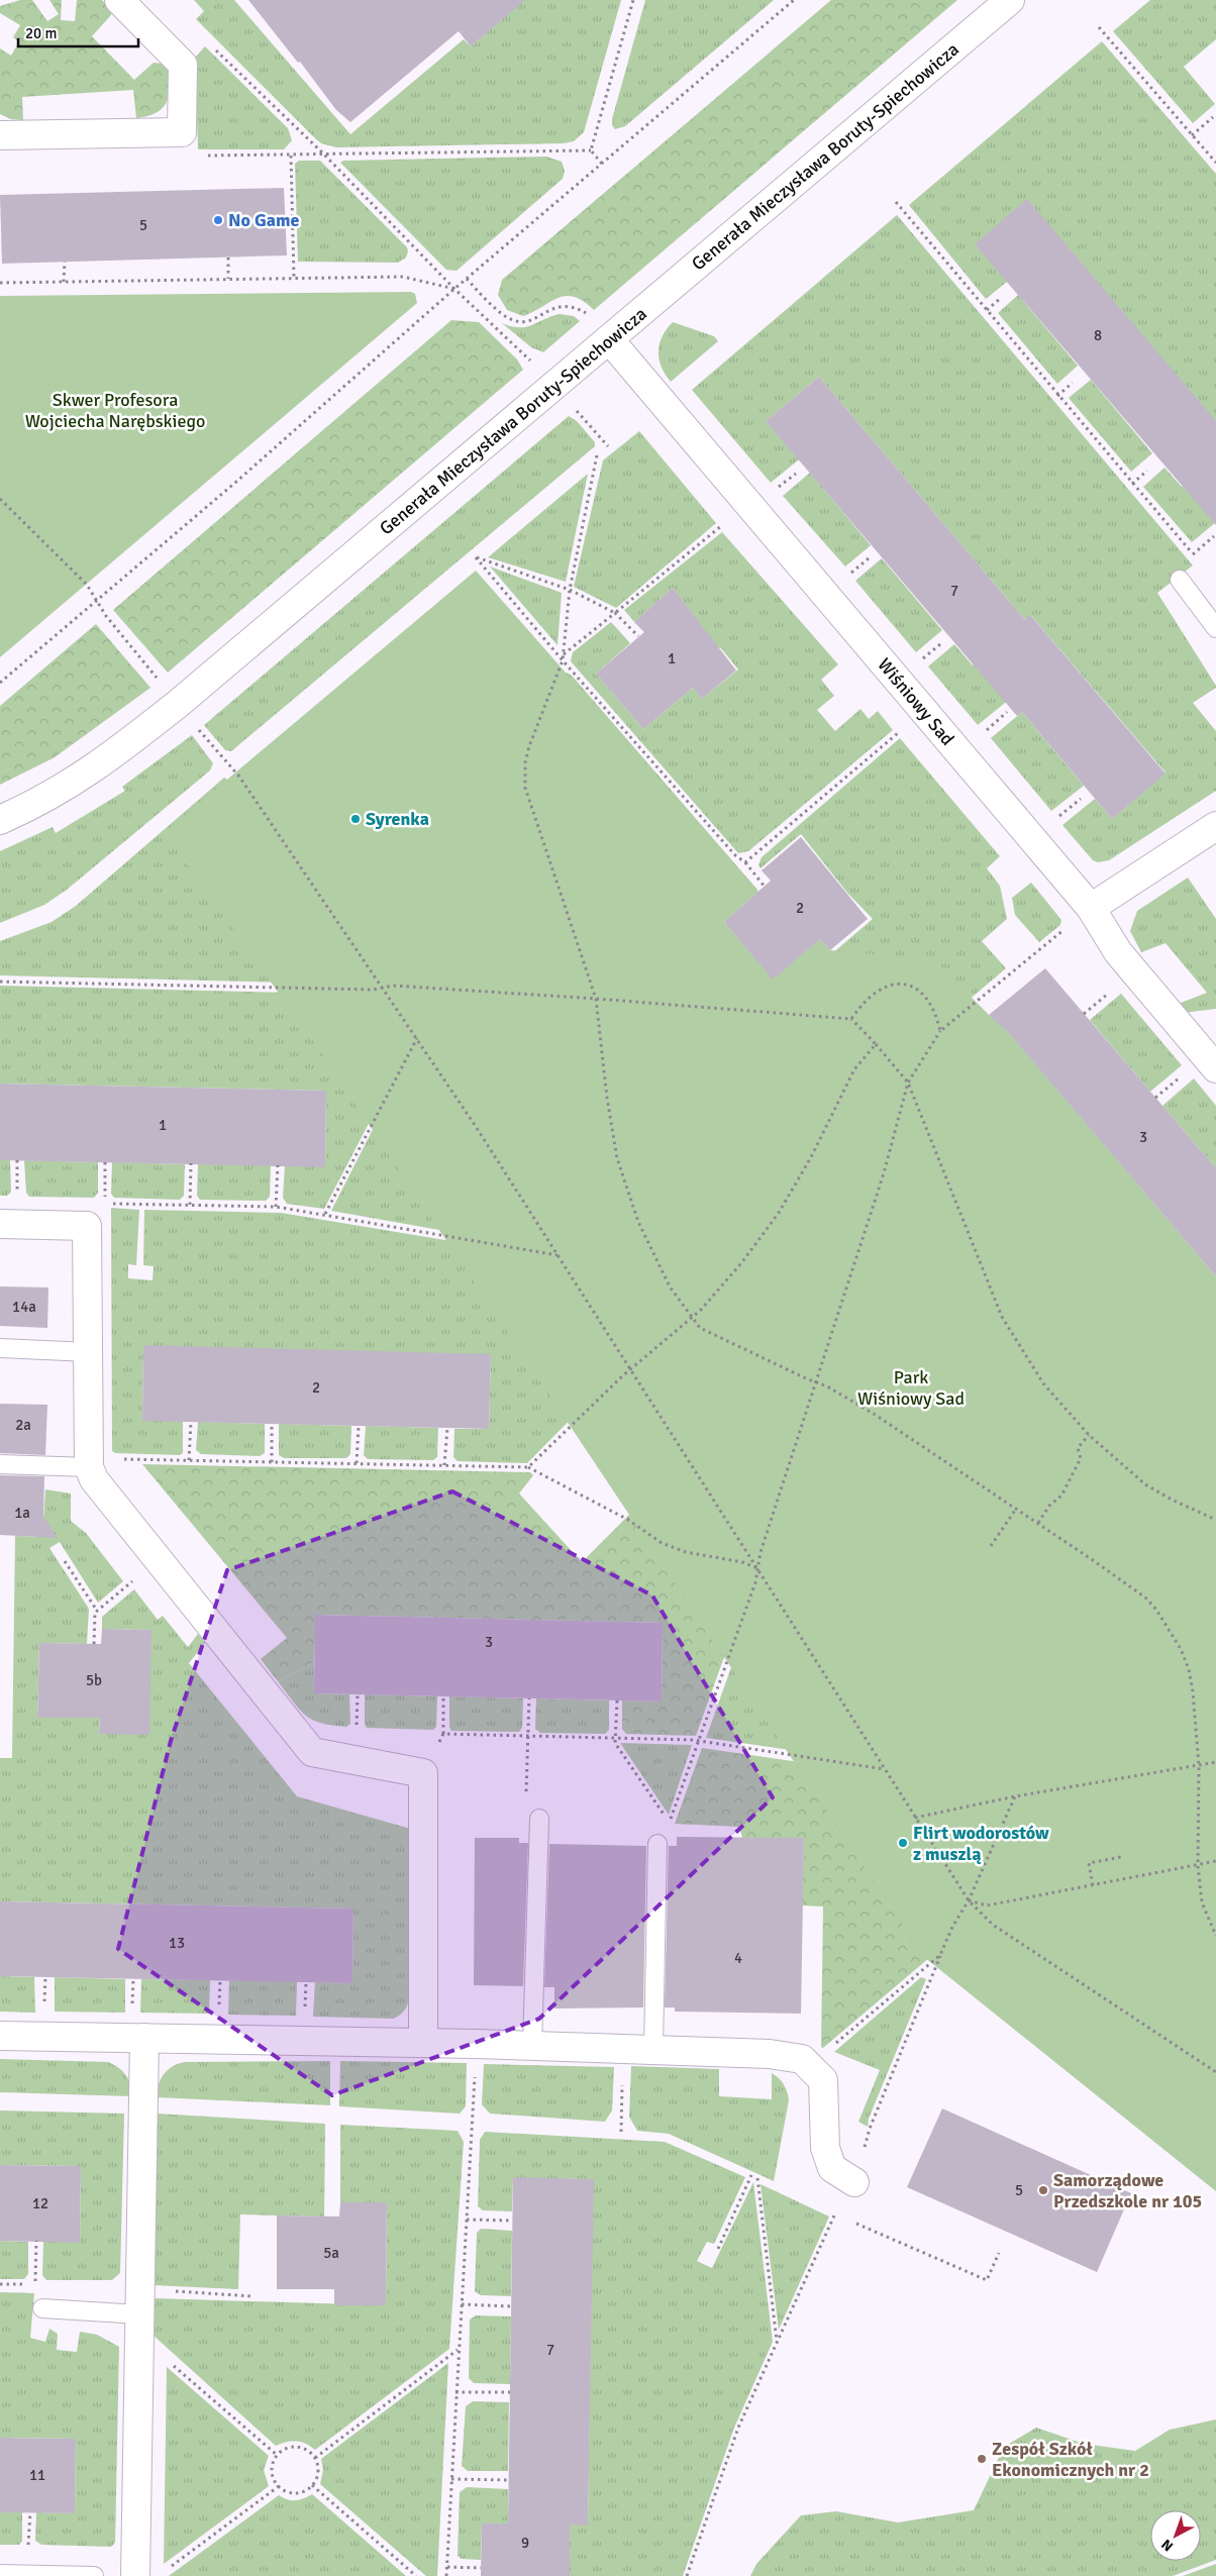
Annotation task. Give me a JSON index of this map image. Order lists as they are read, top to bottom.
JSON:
{
  "streets": {
    "street": ["Generała Mieczysława Boruty-Spiechowicza", "Wiśniowy Sad"]
  },
  "crossings": [
    ["Generała Mieczysława Boruty-Spiechowicza", "Wiśniowy Sad"]
  ],
  "parks": ["Skwer Profesora Wojciecha Narębskiego", "Park Wiśniowy Sad"],
  "places": [
    "No Game",
    "Syrenka",
    "Flirt wodorostów z muszlą",
    "Samorządowe Przedszkole nr 105",
    "Zespół Szkół Ekonomicznych nr 2"
  ],
  "house_numbers": [
    "5",
    "8",
    "7",
    "1",
    "2",
    "1",
    "3",
    "14a",
    "2",
    "2a",
    "1a",
    "3",
    "5b",
    "13",
    "4",
    "5",
    "12",
    "5a",
    "7",
    "11",
    "9"
  ],
  "scale_bar": "20 m",
  "north": "bottom left"
}
